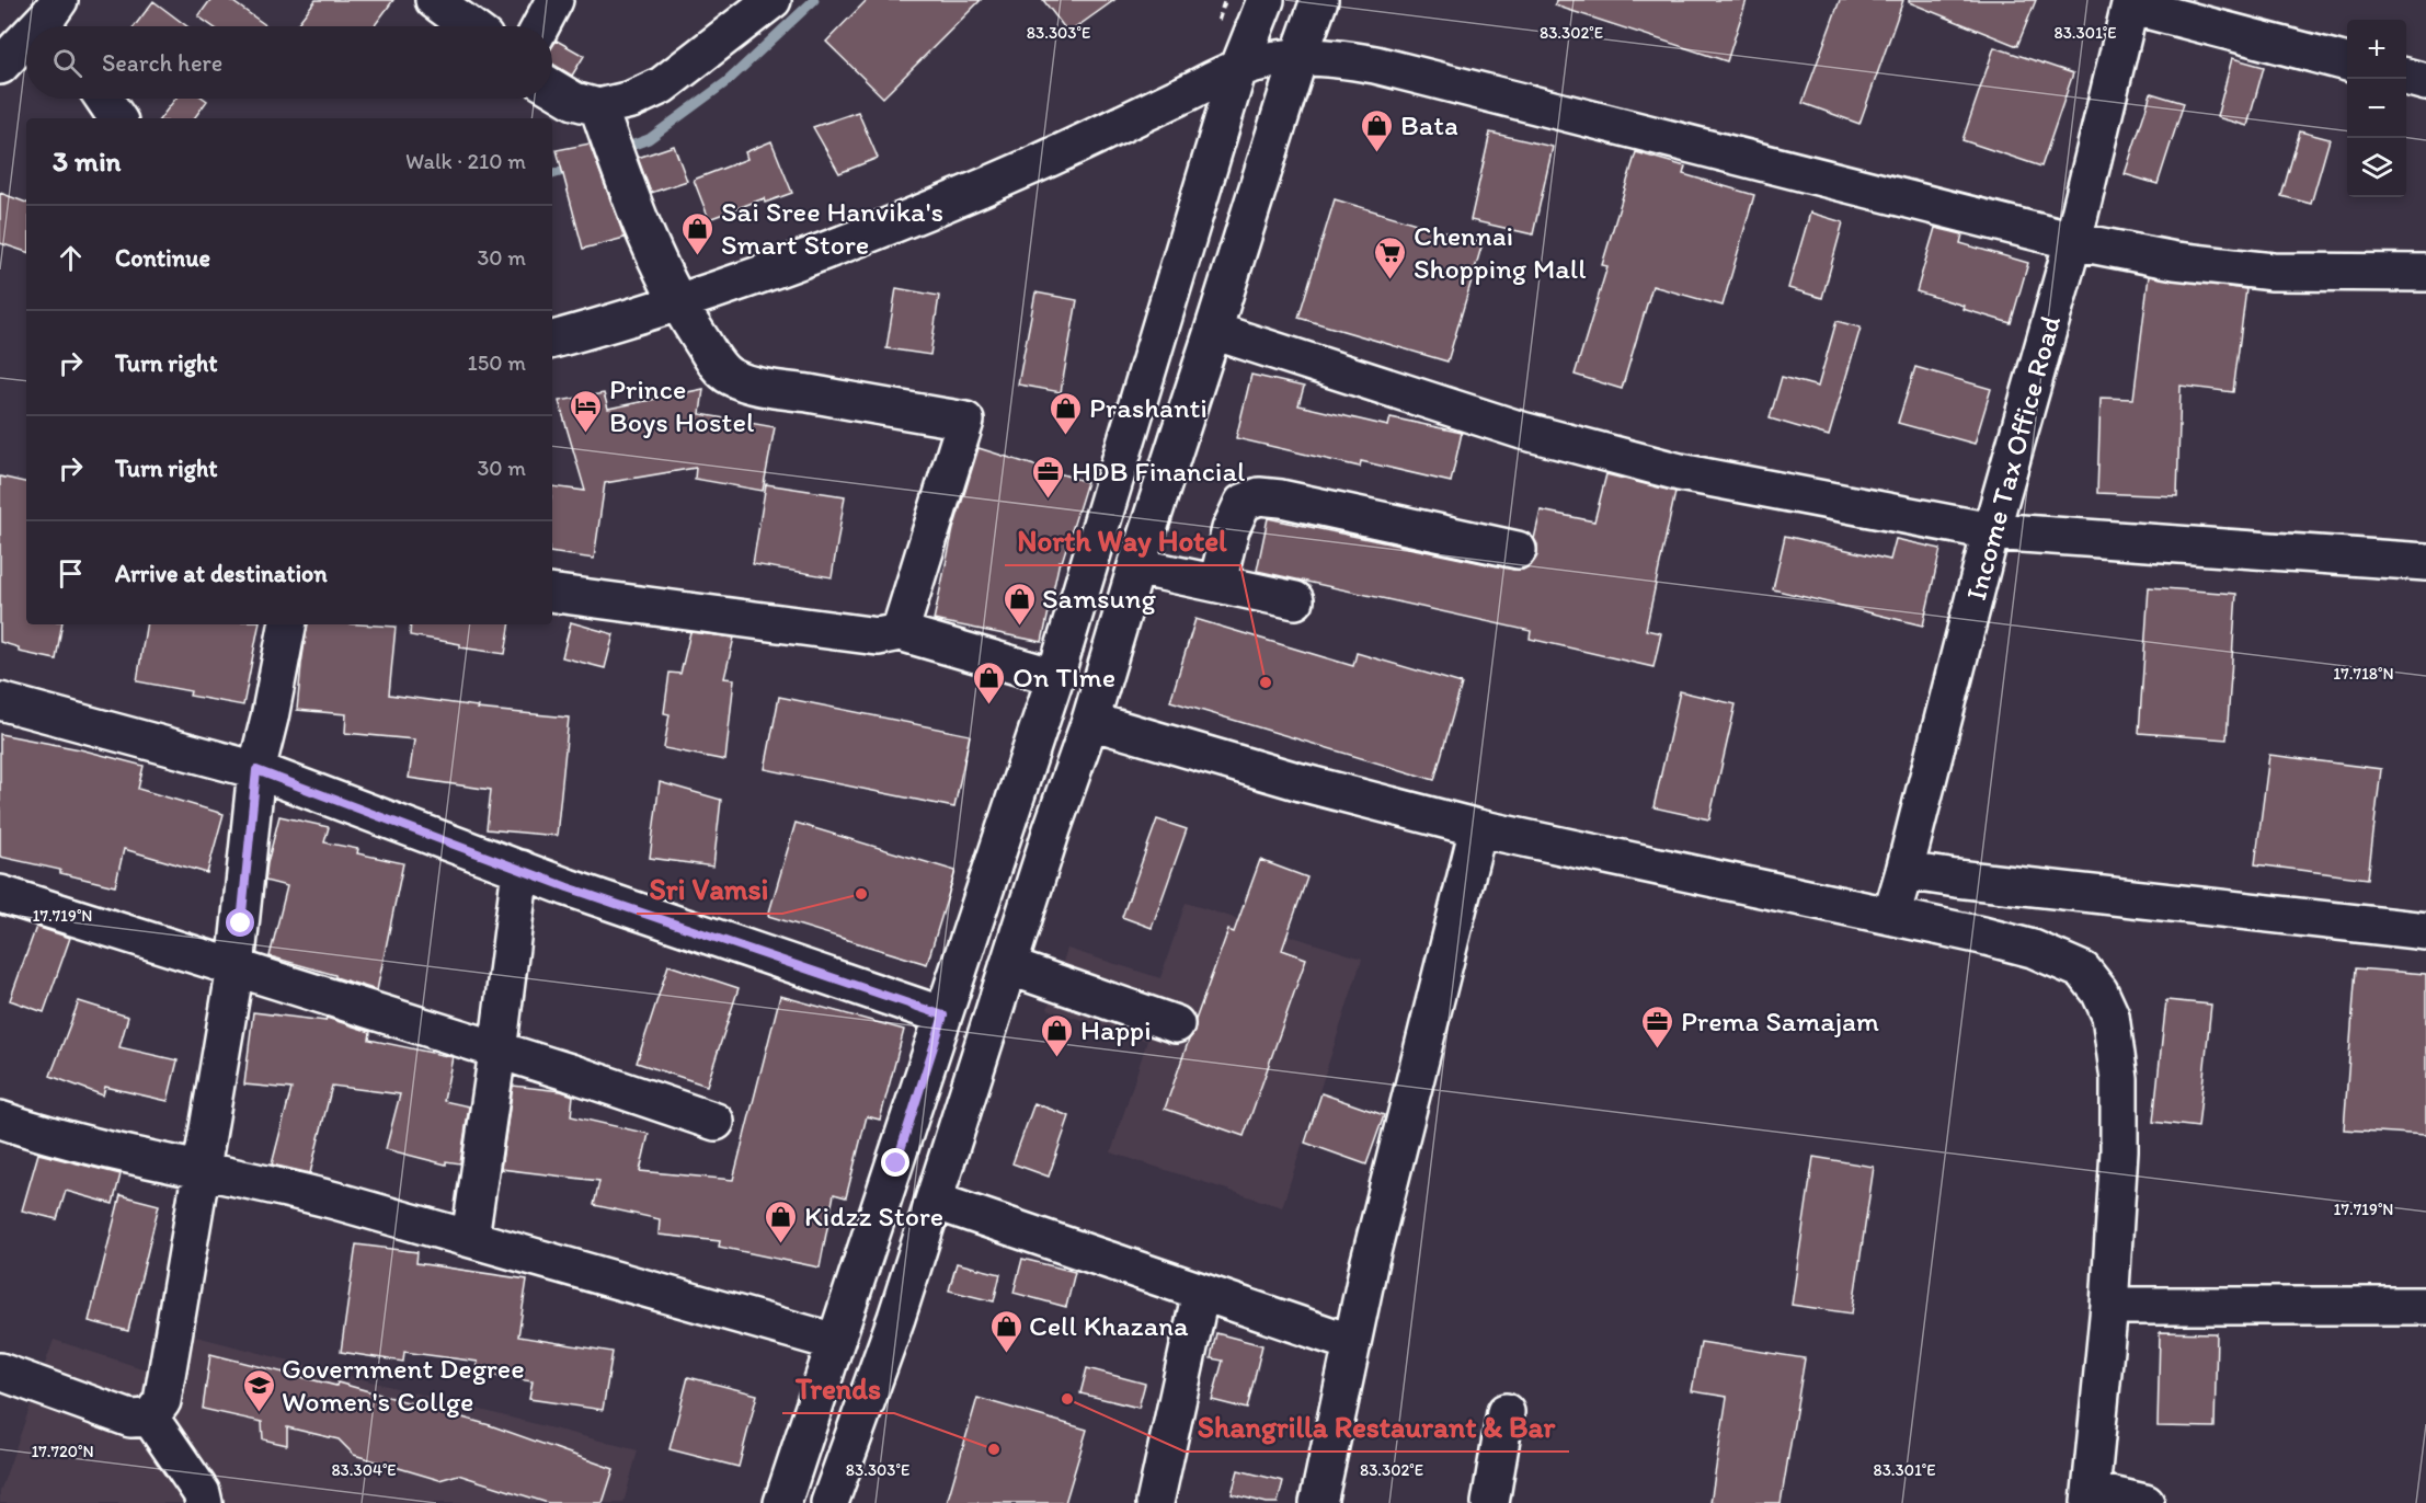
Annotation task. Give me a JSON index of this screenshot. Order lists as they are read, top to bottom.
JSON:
{
  "streets": {
    "street": ["Income Tax Office Road"]
  },
  "places": {
    "shop": [
      "Bata",
      "Sai Sree Hanvika's Smart Store",
      "Prashanti",
      "Samsung",
      "On TIme",
      "Happi",
      "Kidzz Store",
      "Cell Khazana"
    ],
    "supermarket": ["Chennai Shopping Mall"],
    "hotel": ["Prince Boys Hostel"],
    "office": ["HDB Financial", "Prema Samajam"],
    "other": [
      "North Way Hotel",
      "Sri Vamsi",
      "Shangrilla Restaurant & Bar",
      "Trends"
    ],
    "school or university": ["Government Degree Women's Collge"]
  },
  "page": {
    "map_buttons": ["+", "−"],
    "search": "Search here",
    "heading": ["3 min", "Walk · 210 m"],
    "list": [
      ["Continue", "30 m"],
      ["Turn right", "150 m"],
      ["Turn right", "30 m"],
      "Arrive at destination"
    ]
  },
  "coordinates": [
    "83.303°E",
    "83.302°E",
    "83.301°E",
    "17.718°N",
    "17.719°N",
    "17.720°N",
    "83.304°E"
  ]
}
